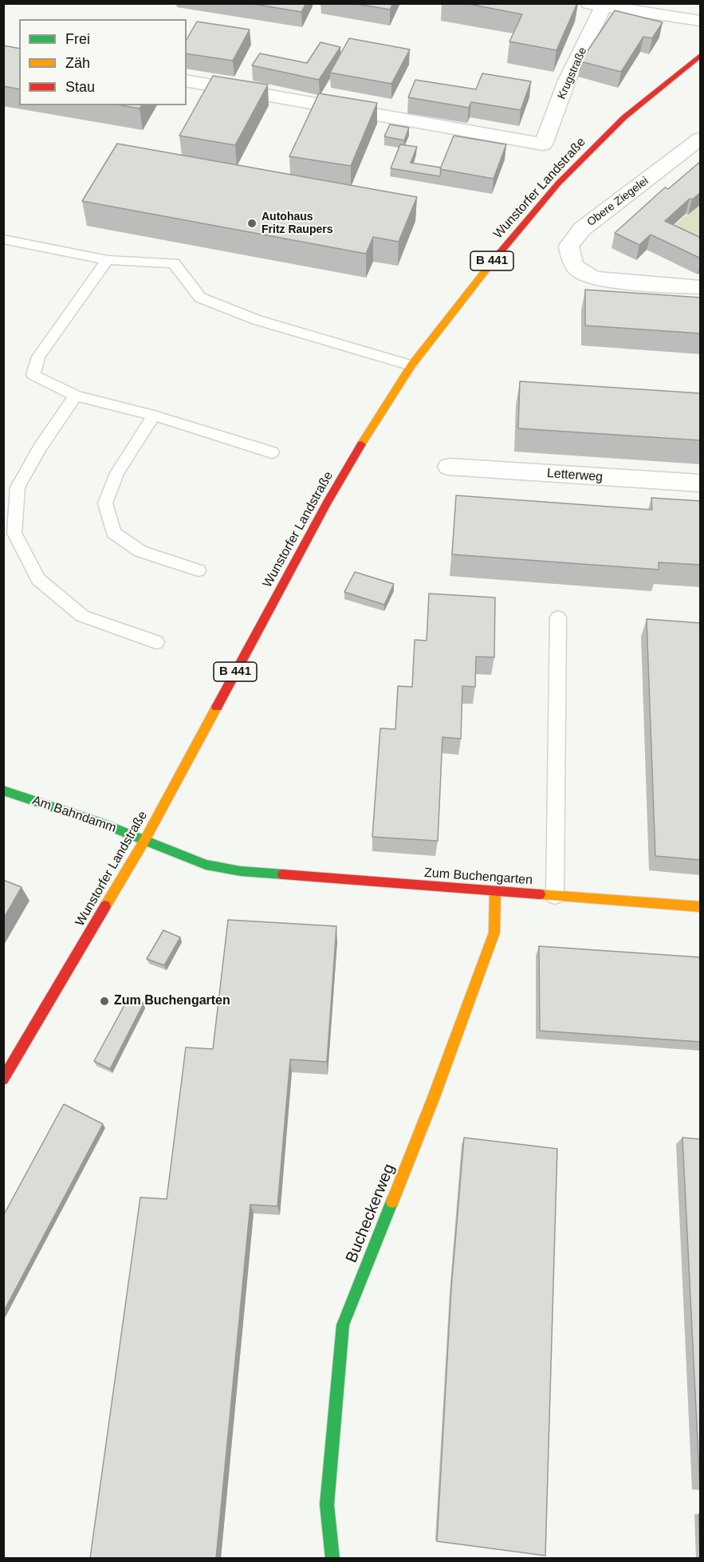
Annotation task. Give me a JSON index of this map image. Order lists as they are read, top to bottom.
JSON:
{
  "streets": {
    "main road": [
      "Wunstorfer Landstraße",
      "B 441",
      "Am Bahndamm",
      "Zum Buchengarten",
      "Bucheckerweg"
    ],
    "street": ["Krugstraße", "Obere Ziegelei", "Letterweg"]
  },
  "crossings": [
    ["Wunstorfer Landstraße", "Am Bahndamm"],
    ["Wunstorfer Landstraße", "Zum Buchengarten"],
    ["Am Bahndamm", "Zum Buchengarten"],
    ["Zum Buchengarten", "Bucheckerweg"]
  ],
  "places": ["Autohaus Fritz Raupers", "Zum Buchengarten"],
  "legend": ["Frei", "Zäh", "Stau"]
}
